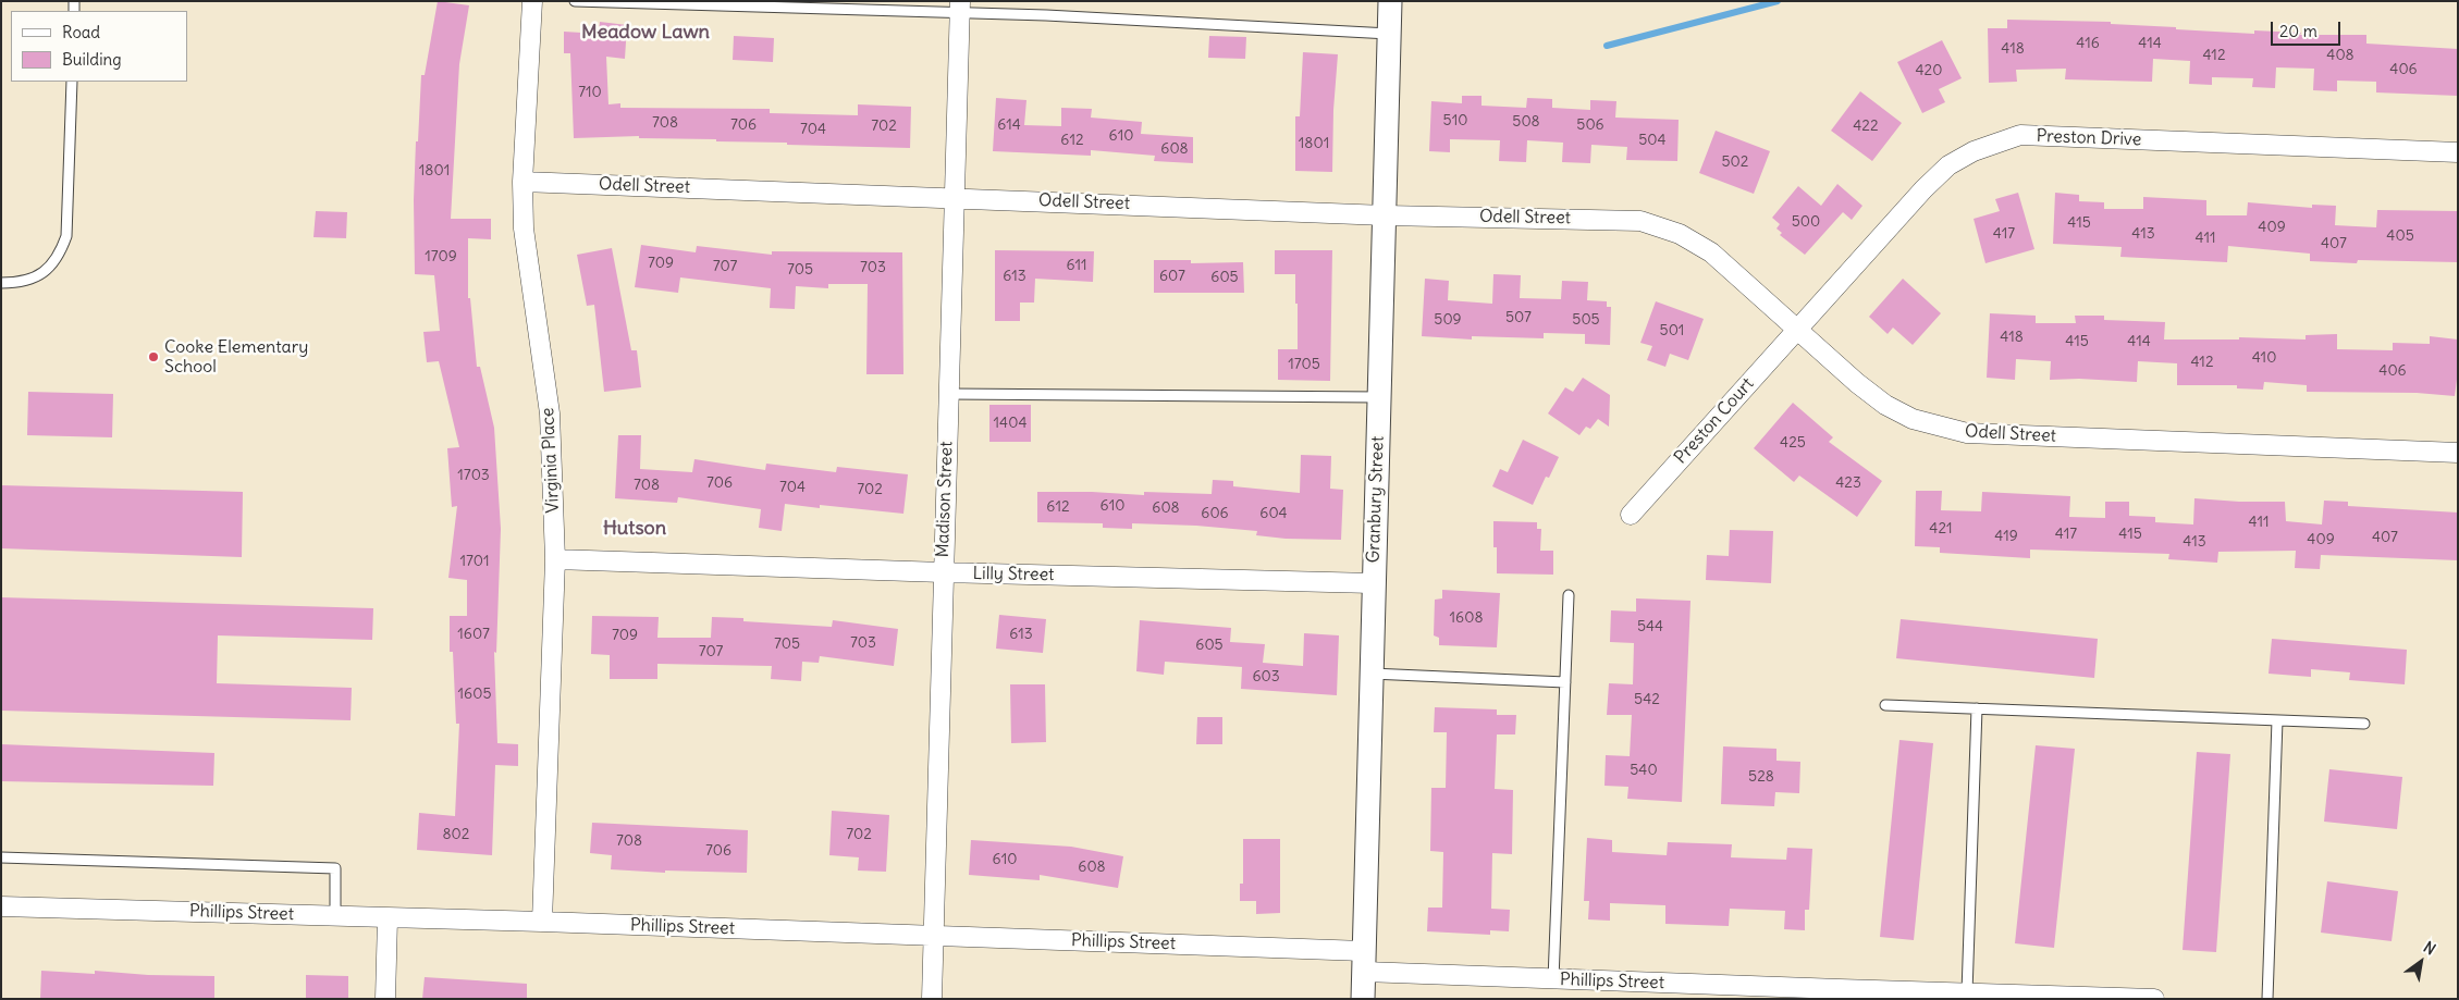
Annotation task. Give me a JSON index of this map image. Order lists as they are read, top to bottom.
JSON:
{
  "streets": {
    "street": [
      "Preston Drive",
      "Odell Street",
      "Preston Court",
      "Virginia Place",
      "Madison Street",
      "Granbury Street",
      "Lilly Street",
      "Phillips Street"
    ]
  },
  "crossings": [
    ["Preston Drive", "Odell Street"],
    ["Preston Drive", "Preston Court"],
    ["Odell Street", "Preston Court"],
    ["Odell Street", "Virginia Place"],
    ["Odell Street", "Madison Street"],
    ["Odell Street", "Granbury Street"],
    ["Virginia Place", "Lilly Street"],
    ["Virginia Place", "Phillips Street"],
    ["Madison Street", "Lilly Street"],
    ["Madison Street", "Phillips Street"],
    ["Granbury Street", "Lilly Street"],
    ["Granbury Street", "Phillips Street"]
  ],
  "districts": ["Meadow Lawn", "Hutson"],
  "places": ["Cooke Elementary School"],
  "house_numbers": [
    "416",
    "414",
    "418",
    "412",
    "408",
    "406",
    "420",
    "710",
    "510",
    "508",
    "708",
    "706",
    "614",
    "506",
    "702",
    "422",
    "704",
    "610",
    "612",
    "504",
    "1801",
    "608",
    "502",
    "1801",
    "500",
    "415",
    "409",
    "417",
    "413",
    "405",
    "411",
    "407",
    "1709",
    "709",
    "611",
    "707",
    "703",
    "705",
    "613",
    "607",
    "605",
    "507",
    "509",
    "505",
    "501",
    "418",
    "415",
    "414",
    "410",
    "412",
    "1705",
    "406",
    "1404",
    "425",
    "1703",
    "706",
    "423",
    "708",
    "704",
    "702",
    "610",
    "612",
    "608",
    "606",
    "604",
    "411",
    "421",
    "417",
    "415",
    "419",
    "407",
    "409",
    "413",
    "1701",
    "1608",
    "544",
    "1607",
    "613",
    "709",
    "703",
    "705",
    "605",
    "707",
    "603",
    "1605",
    "542",
    "540",
    "528",
    "802",
    "702",
    "708",
    "706",
    "610",
    "608"
  ],
  "legend": ["Road", "Building"],
  "scale_bar": "20 m",
  "north": "top right"
}
